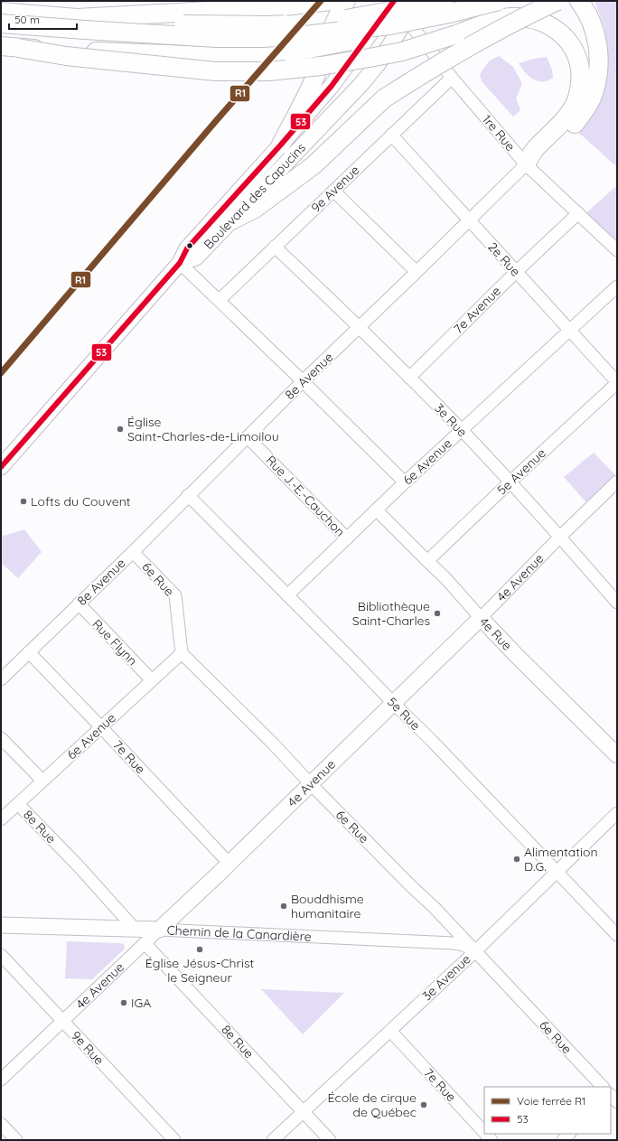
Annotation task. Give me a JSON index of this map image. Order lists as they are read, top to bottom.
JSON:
{
  "streets": {
    "main road": [
      "Boulevard des Capucins",
      "4e Avenue",
      "4e Rue",
      "Chemin de la Canardière"
    ],
    "street": [
      "1re Rue",
      "9e Avenue",
      "2e Rue",
      "7e Avenue",
      "8e Avenue",
      "3e Rue",
      "6e Avenue",
      "5e Avenue",
      "Rue J.-E.-Cauchon",
      "6e Rue",
      "Rue Flynn",
      "5e Rue",
      "7e Rue",
      "8e Rue",
      "3e Avenue",
      "9e Rue"
    ]
  },
  "crossings": [
    ["1re Rue", "9e Avenue"],
    ["1re Rue", "Boulevard des Capucins"],
    ["1re Rue", "7e Avenue"],
    ["1re Rue", "8e Avenue"],
    ["9e Avenue", "2e Rue"],
    ["9e Avenue", "3e Rue"],
    ["2e Rue", "7e Avenue"],
    ["2e Rue", "8e Avenue"],
    ["2e Rue", "6e Avenue"],
    ["2e Rue", "5e Avenue"],
    ["7e Avenue", "3e Rue"],
    ["8e Avenue", "3e Rue"],
    ["8e Avenue", "Rue J.-E.-Cauchon"],
    ["8e Avenue", "6e Rue"],
    ["8e Avenue", "Rue Flynn"],
    ["8e Avenue", "5e Rue"],
    ["8e Avenue", "7e Rue"],
    ["3e Rue", "6e Avenue"],
    ["3e Rue", "5e Avenue"],
    ["3e Rue", "4e Avenue"],
    ["6e Avenue", "Rue J.-E.-Cauchon"],
    ["6e Avenue", "6e Rue"],
    ["6e Avenue", "4e Rue"],
    ["6e Avenue", "Rue Flynn"],
    ["6e Avenue", "5e Rue"],
    ["6e Avenue", "7e Rue"],
    ["6e Avenue", "8e Rue"],
    ["5e Avenue", "4e Rue"],
    ["4e Avenue", "6e Rue"],
    ["4e Avenue", "4e Rue"],
    ["4e Avenue", "5e Rue"],
    ["4e Avenue", "7e Rue"],
    ["4e Avenue", "8e Rue"],
    ["4e Avenue", "Chemin de la Canardière"],
    ["4e Avenue", "9e Rue"],
    ["6e Rue", "Chemin de la Canardière"],
    ["6e Rue", "3e Avenue"],
    ["5e Rue", "3e Avenue"],
    ["7e Rue", "3e Avenue"],
    ["8e Rue", "Chemin de la Canardière"],
    ["8e Rue", "3e Avenue"],
    ["Chemin de la Canardière", "3e Avenue"]
  ],
  "places": [
    "Église Saint-Charles-de-Limoilou",
    "Lofts du Couvent",
    "Bibliothèque Saint-Charles",
    "Alimentation D.G.",
    "Bouddhisme humanitaire",
    "Église Jésus-Christ le Seigneur",
    "IGA",
    "École de cirque de Québec"
  ],
  "lines": ["rail line R1", "transit line 53"],
  "legend": ["Voie ferrée R1", "53"],
  "scale_bar": "50 m"
}
